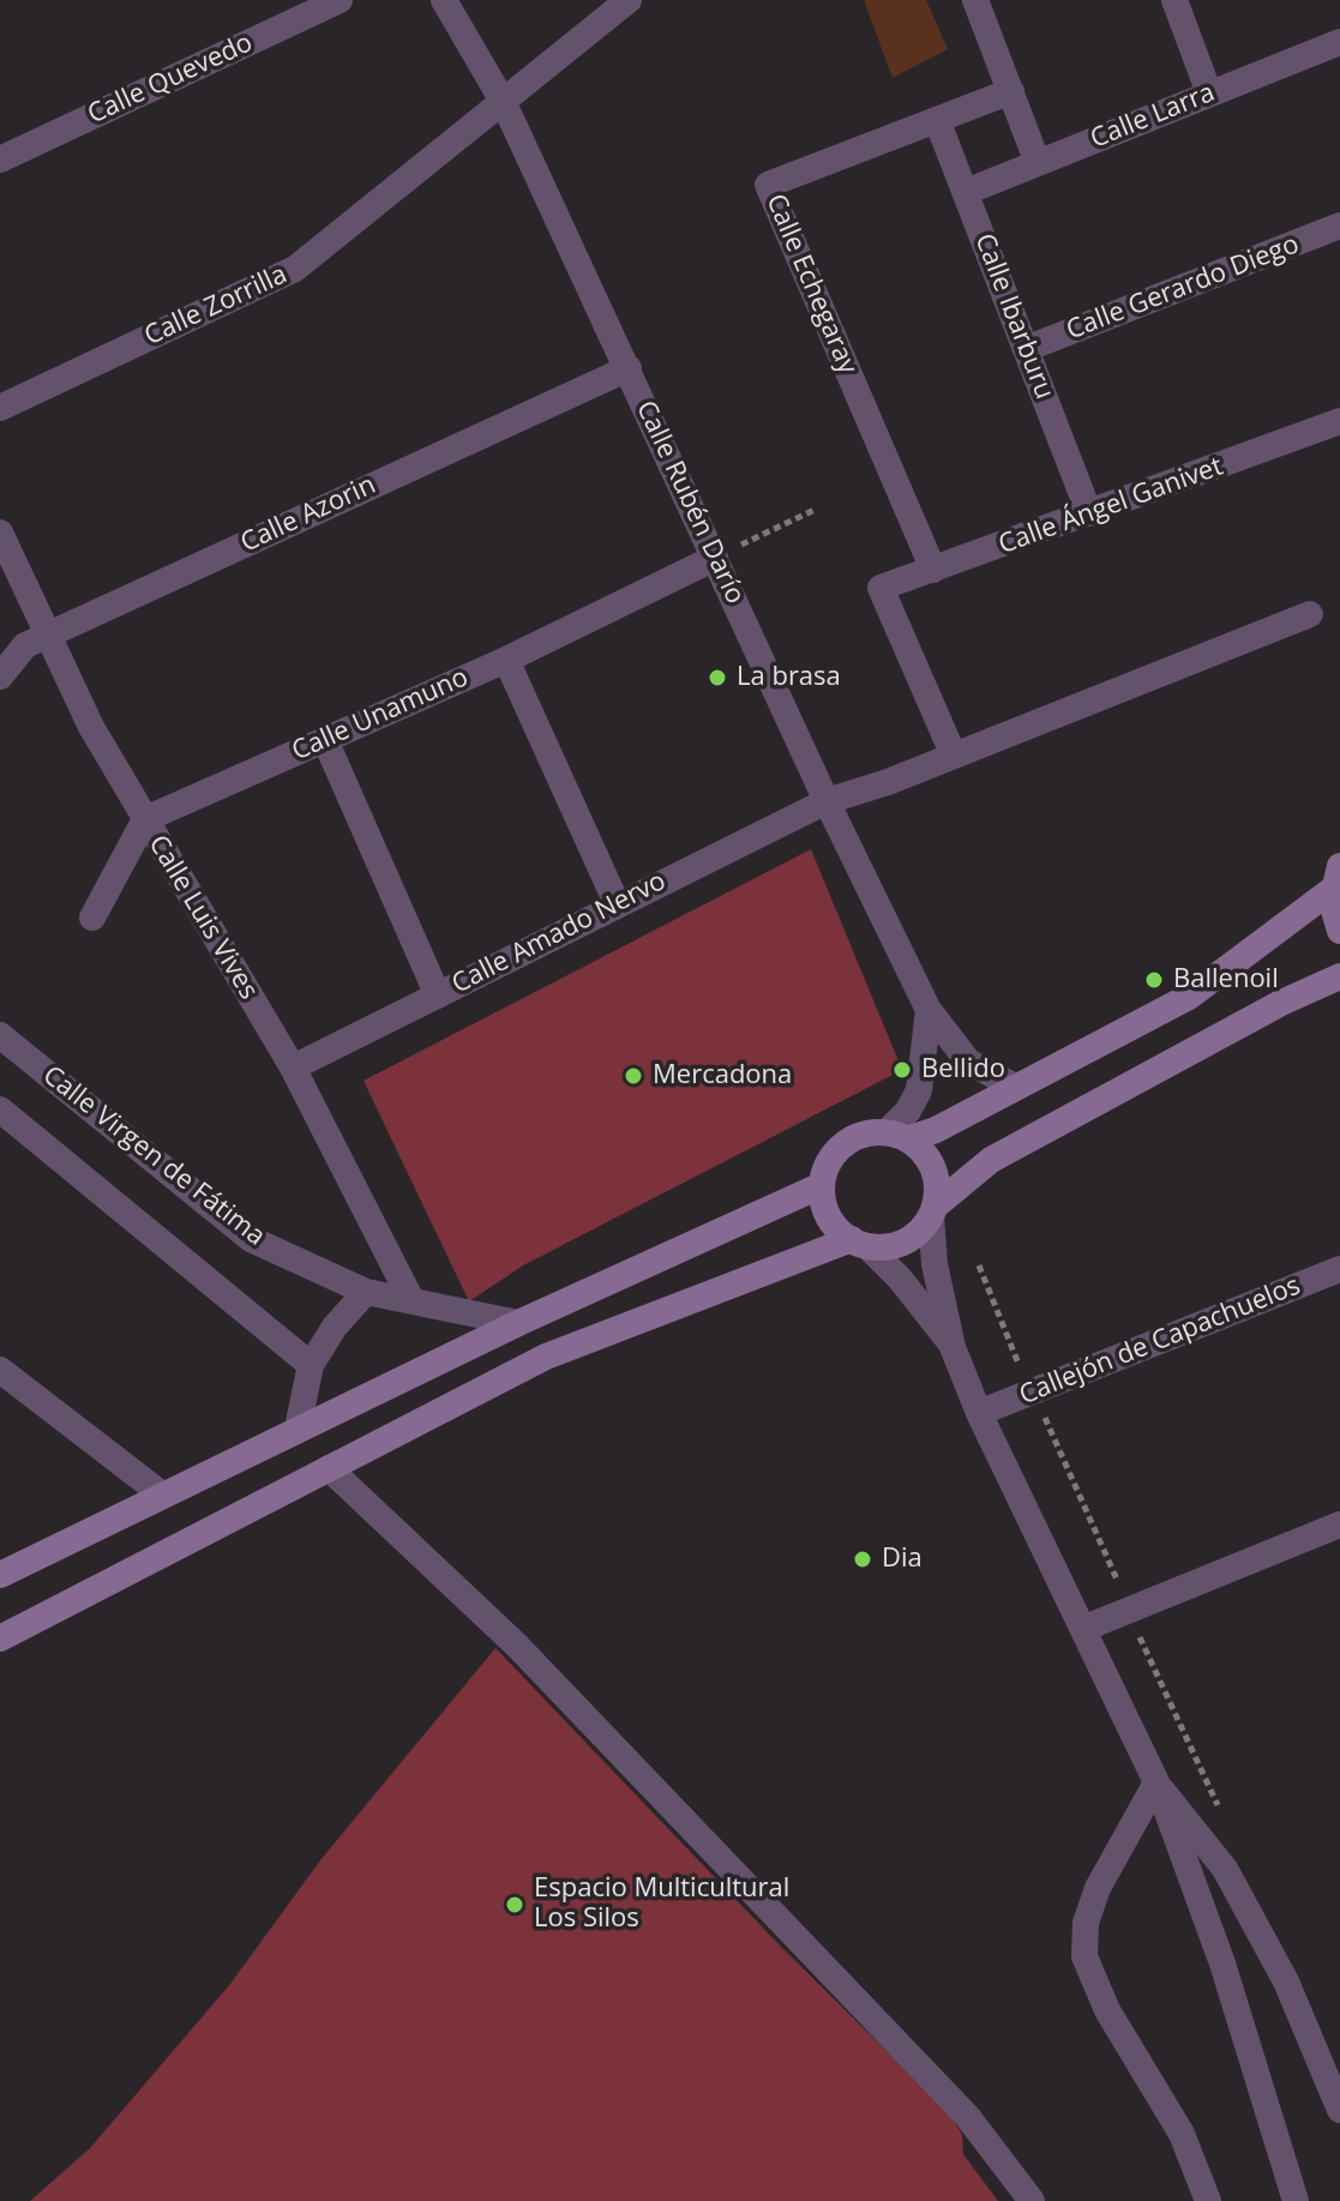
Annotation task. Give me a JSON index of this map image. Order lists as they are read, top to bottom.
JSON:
{
  "streets": {
    "street": [
      "Calle Quevedo",
      "Calle Larra",
      "Calle Echegaray",
      "Calle Gerardo Diego",
      "Calle Zorrilla",
      "Calle Ibarburu",
      "Calle Rubén Darío",
      "Calle Ángel Ganivet",
      "Calle Azorin",
      "Calle Unamuno",
      "Calle Luis Vives",
      "Calle Amado Nervo",
      "Calle Virgen de Fátima",
      "Callejón de Capachuelos"
    ]
  },
  "crossings": [
    ["Calle Larra", "Calle Ibarburu"],
    ["Calle Echegaray", "Calle Ibarburu"],
    ["Calle Echegaray", "Calle Ángel Ganivet"],
    ["Calle Gerardo Diego", "Calle Ibarburu"],
    ["Calle Zorrilla", "Calle Rubén Darío"],
    ["Calle Ibarburu", "Calle Ángel Ganivet"],
    ["Calle Rubén Darío", "Calle Azorin"],
    ["Calle Rubén Darío", "Calle Unamuno"],
    ["Calle Rubén Darío", "Calle Amado Nervo"],
    ["Calle Ángel Ganivet", "Calle Amado Nervo"],
    ["Calle Azorin", "Calle Luis Vives"],
    ["Calle Unamuno", "Calle Luis Vives"],
    ["Calle Luis Vives", "Calle Amado Nervo"],
    ["Calle Luis Vives", "Calle Virgen de Fátima"]
  ],
  "places": [
    "La brasa",
    "Ballenoil",
    "Bellido",
    "Mercadona",
    "Dia",
    "Espacio Multicultural Los Silos"
  ]
}
